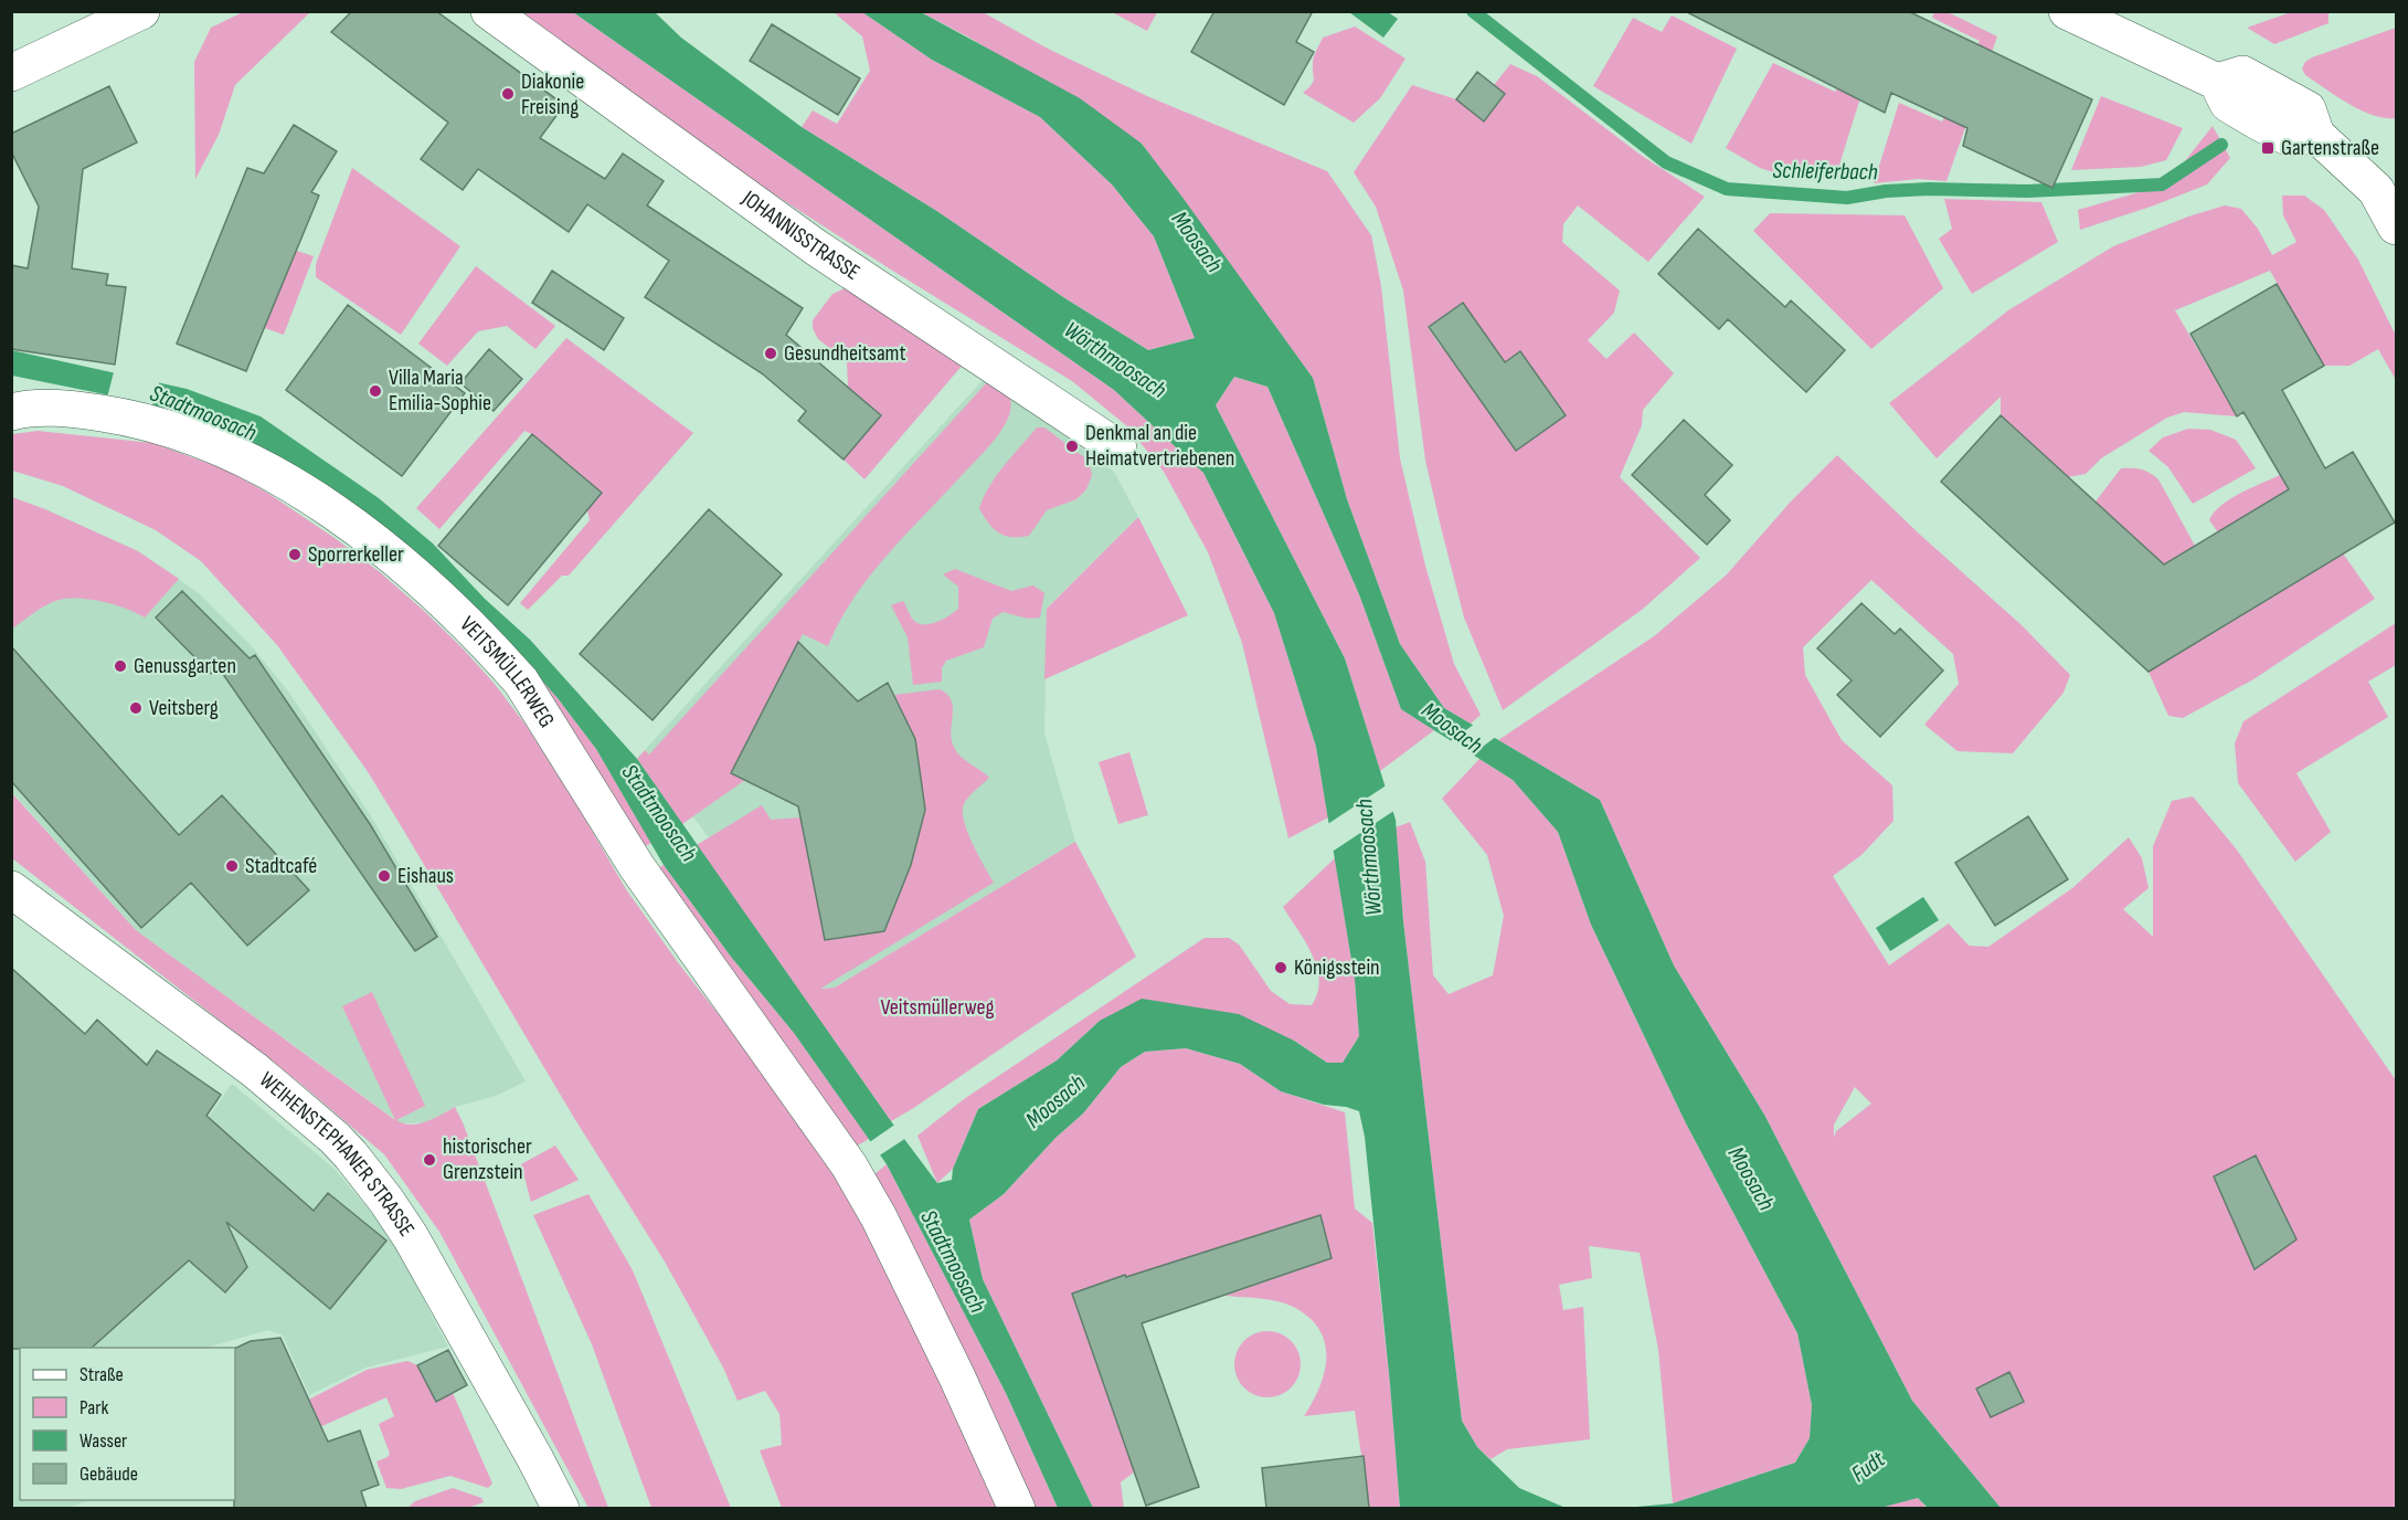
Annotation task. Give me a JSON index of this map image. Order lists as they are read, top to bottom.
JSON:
{
  "streets": {
    "street": ["JOHANNISSTRASSE", "VEITSMÜLLERWEG", "WEIHENSTEPHANER STRASSE"]
  },
  "water": [
    "Schleiferbach",
    "Moosach",
    "Wörthmoosach",
    "Stadtmoosach",
    "Fudt"
  ],
  "parks": ["Veitsmüllerweg"],
  "places": {
    "other": [
      "Diakonie Freising",
      "Gesundheitsamt",
      "Villa Maria Emilia-Sophie",
      "Denkmal an die Heimatvertriebenen",
      "Sporrerkeller",
      "Genussgarten",
      "Veitsberg",
      "Stadtcafé",
      "Eishaus",
      "Königsstein",
      "historischer Grenzstein"
    ],
    "transit": ["Gartenstraße"]
  },
  "legend": [
    "Straße",
    "Park",
    "Wasser",
    "Gebäude"
  ]
}
